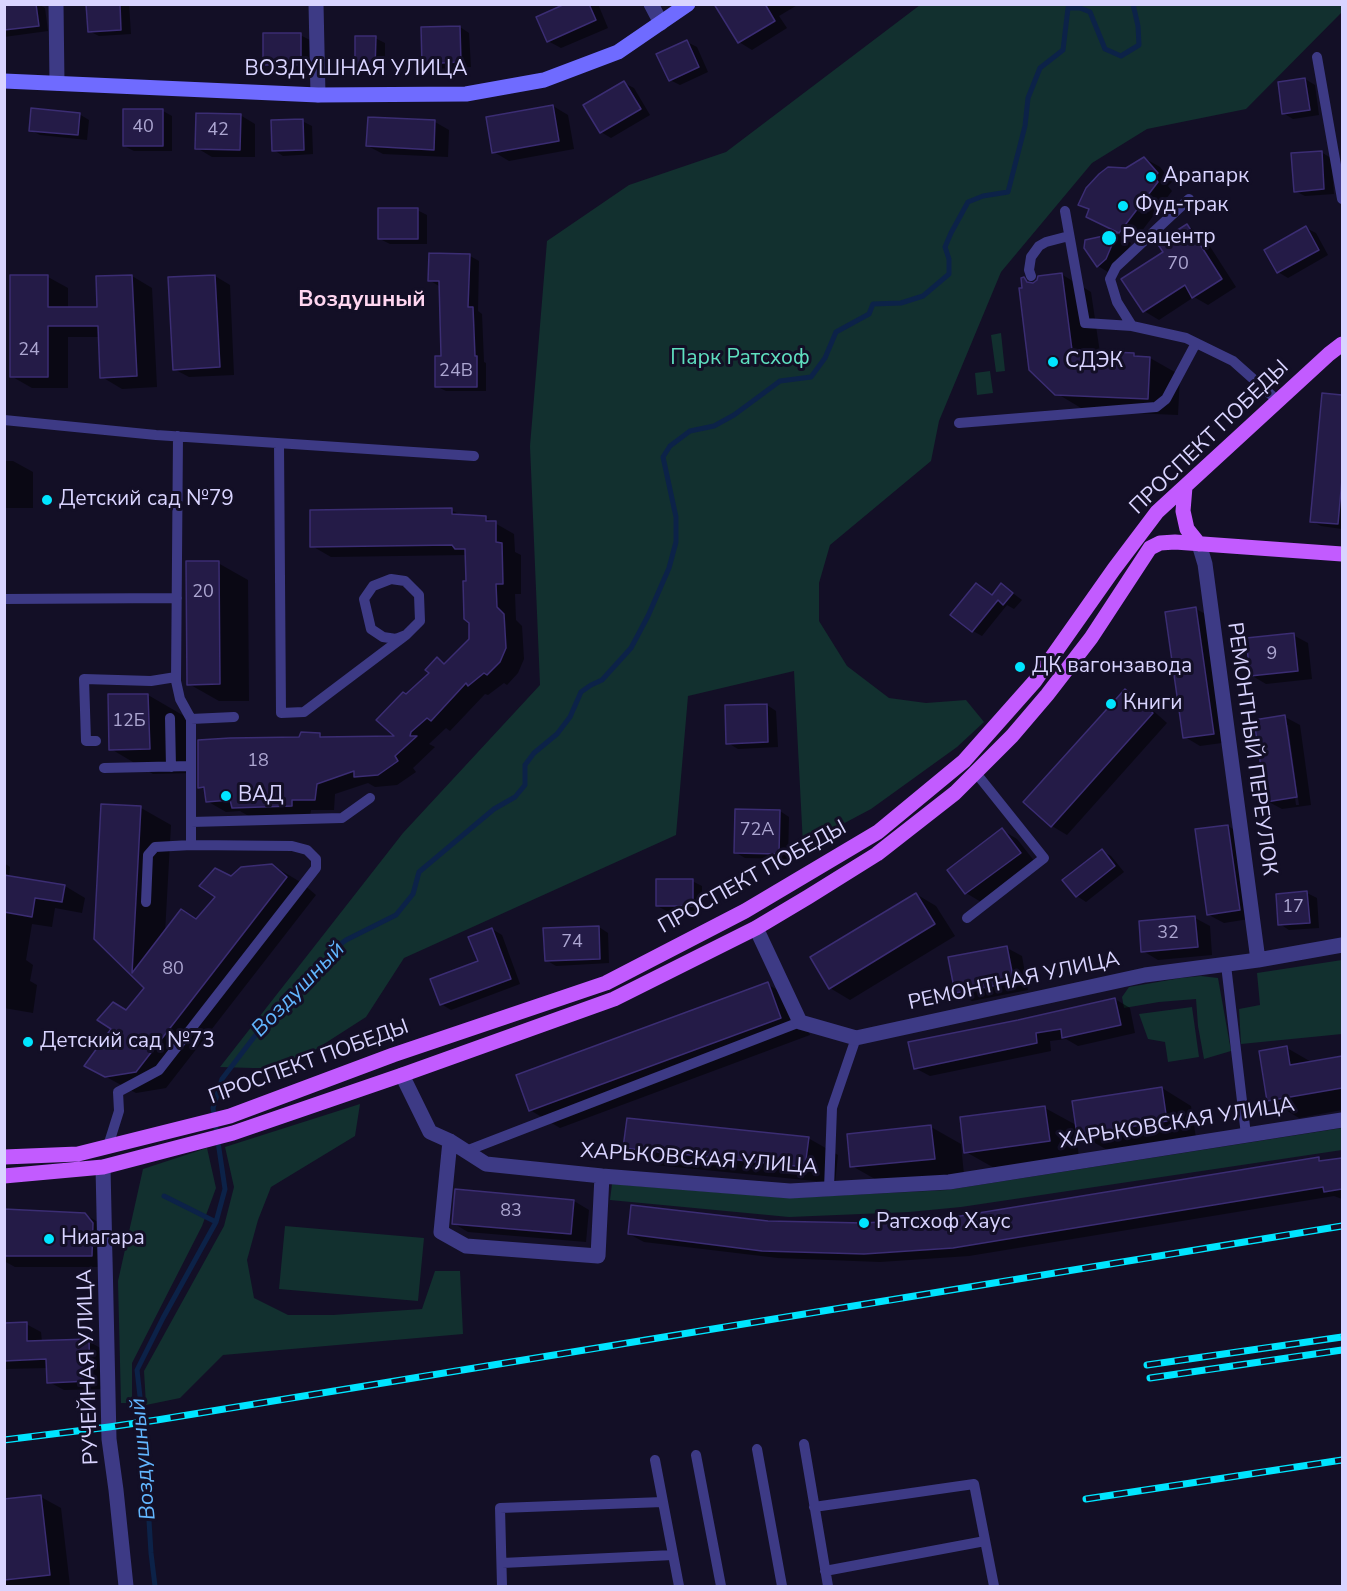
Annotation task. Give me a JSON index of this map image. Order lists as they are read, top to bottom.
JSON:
{
  "streets": {
    "main road": ["ПРОСПЕКТ ПОБЕДЫ", "ХАРЬКОВСКАЯ УЛИЦА", "РУЧЕЙНАЯ УЛИЦА"],
    "street": ["ВОЗДУШНАЯ УЛИЦА", "РЕМОНТНЫЙ ПЕРЕУЛОК", "РЕМОНТНАЯ УЛИЦА"]
  },
  "crossings": [
    ["ПРОСПЕКТ ПОБЕДЫ", "РЕМОНТНЫЙ ПЕРЕУЛОК"],
    ["ПРОСПЕКТ ПОБЕДЫ", "ХАРЬКОВСКАЯ УЛИЦА"],
    ["ПРОСПЕКТ ПОБЕДЫ", "РУЧЕЙНАЯ УЛИЦА"],
    ["РЕМОНТНЫЙ ПЕРЕУЛОК", "РЕМОНТНАЯ УЛИЦА"]
  ],
  "districts": ["Воздушный"],
  "water": ["Воздушный"],
  "parks": ["Парк Ратсхоф"],
  "places": [
    "Арапарк",
    "Фуд-трак",
    "Реацентр",
    "СДЭК",
    "Детский сад №79",
    "ДК вагонзавода",
    "Книги",
    "ВАД",
    "Детский сад №73",
    "Ратсхоф Хаус",
    "Ниагара"
  ],
  "house_numbers": [
    "40",
    "42",
    "70",
    "24",
    "24В",
    "20",
    "9",
    "12Б",
    "18",
    "72А",
    "17",
    "32",
    "74",
    "80",
    "83"
  ]
}
